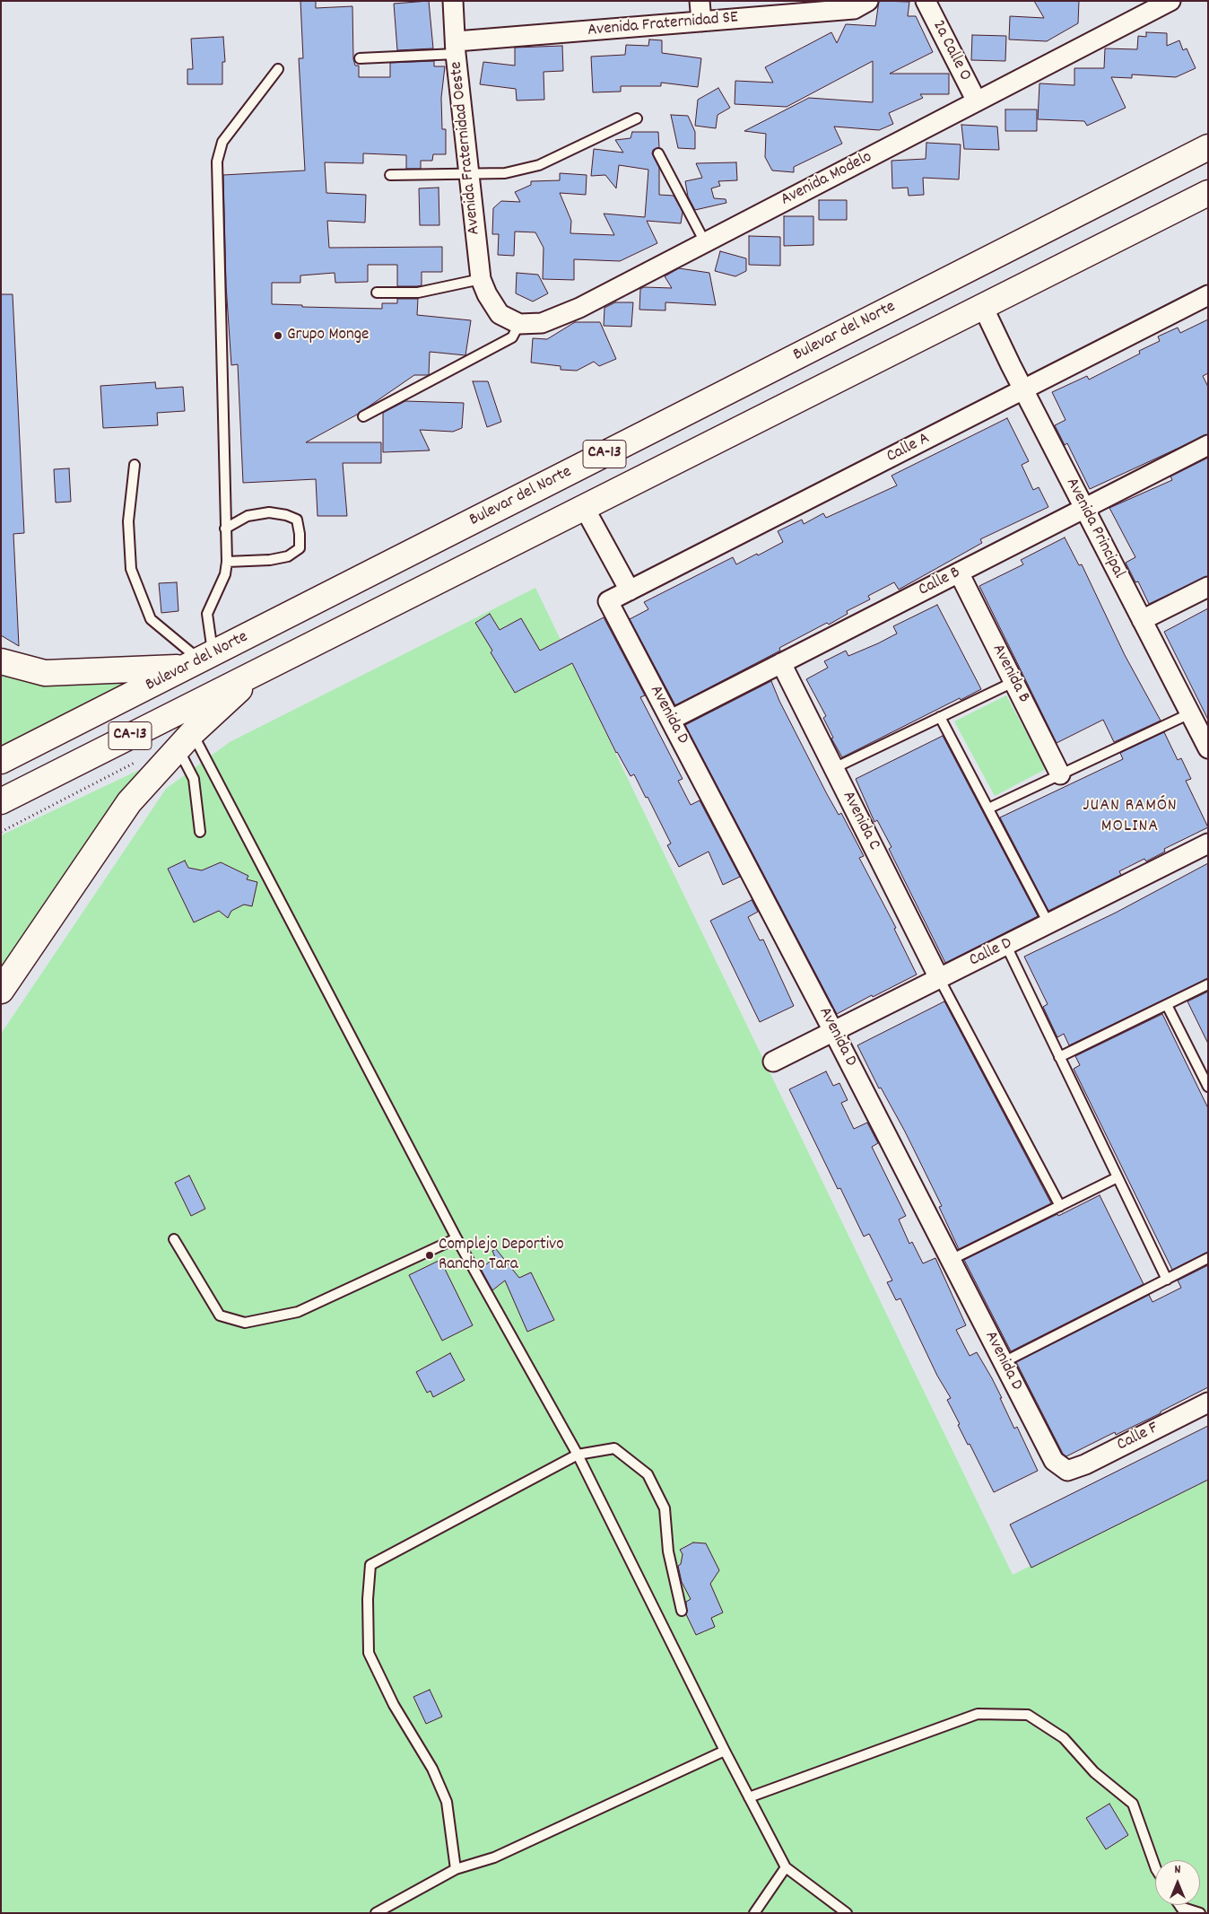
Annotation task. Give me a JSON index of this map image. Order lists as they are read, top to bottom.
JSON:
{
  "streets": {
    "highway": ["Bulevar del Norte", "CA-13"],
    "street": [
      "Avenida Fraternidad SE",
      "2a Calle O",
      "Avenida Fraternidad Oeste",
      "Avenida Modelo",
      "Calle A",
      "Avenida Principal",
      "Calle B",
      "Avenida B",
      "Avenida D",
      "Avenida C",
      "Calle D",
      "Calle F"
    ]
  },
  "crossings": [
    ["Avenida Fraternidad SE", "Avenida Fraternidad Oeste"],
    ["2a Calle O", "Avenida Modelo"],
    ["Avenida Fraternidad Oeste", "Avenida Modelo"],
    ["Bulevar del Norte", "Avenida Principal"],
    ["Calle A", "Avenida Principal"],
    ["Calle A", "Avenida D"],
    ["Avenida Principal", "Calle B"],
    ["Calle B", "Avenida B"],
    ["Calle B", "Avenida D"],
    ["Calle B", "Avenida C"],
    ["Avenida D", "Calle D"],
    ["Avenida D", "Calle F"],
    ["Avenida C", "Calle D"]
  ],
  "districts": ["JUAN RAMÓN MOLINA"],
  "places": ["Grupo Monge", "Complejo Deportivo Rancho Tara"],
  "north": "top"
}
